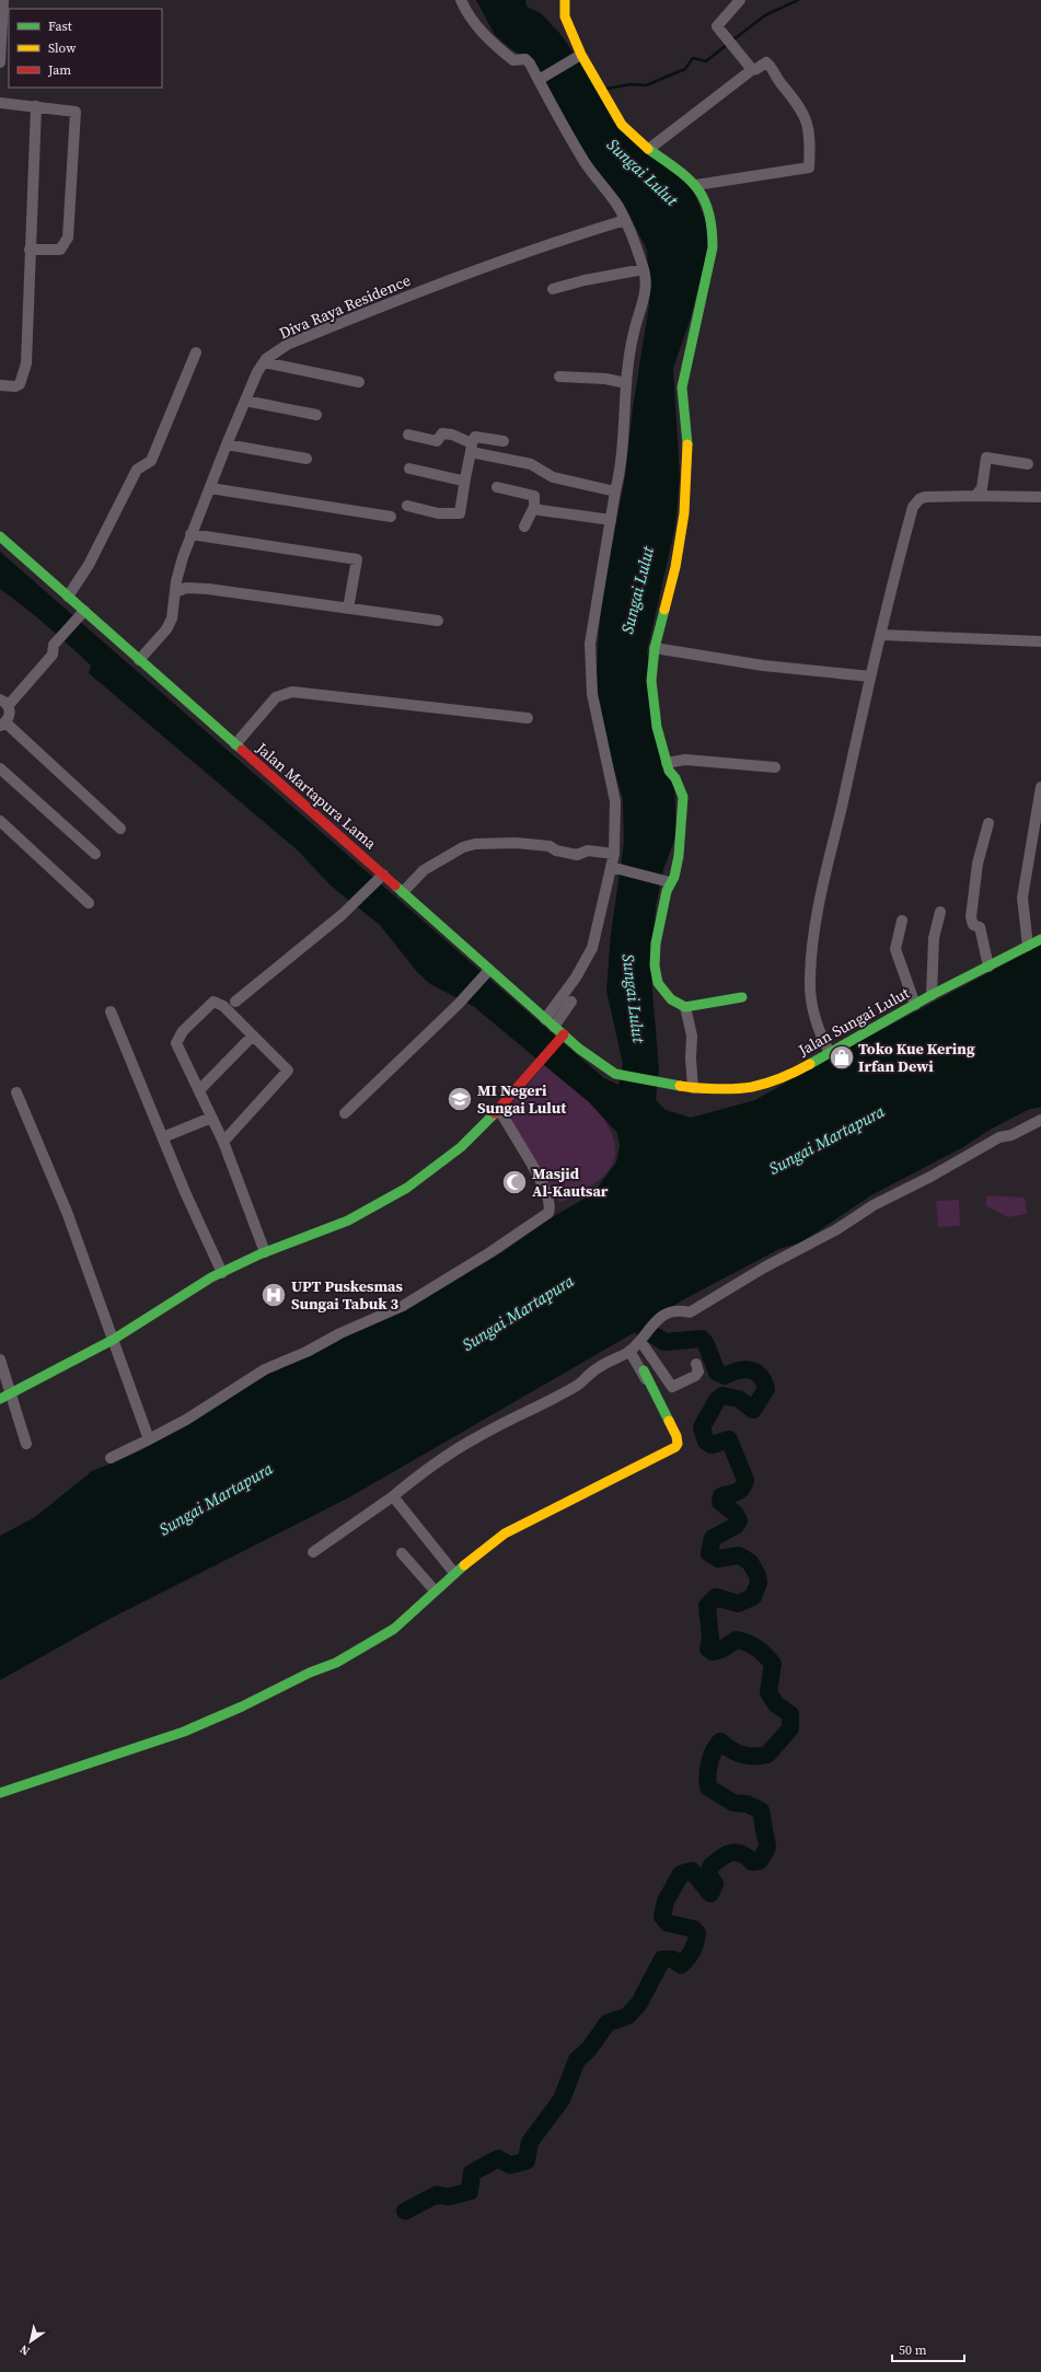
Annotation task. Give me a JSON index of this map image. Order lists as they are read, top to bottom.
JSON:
{
  "streets": {
    "street": ["Diva Raya Residence", "Jalan Martapura Lama", "Jalan Sungai Lulut"]
  },
  "crossings": [
    ["Diva Raya Residence", "Jalan Martapura Lama"],
    ["Jalan Martapura Lama", "Jalan Sungai Lulut"]
  ],
  "water": ["Sungai Lulut", "Sungai Martapura"],
  "places": {
    "shop": ["Toko Kue Kering Irfan Dewi"],
    "school or university": ["MI Negeri Sungai Lulut"],
    "mosque": ["Masjid Al-Kautsar"],
    "hospital": ["UPT Puskesmas Sungai Tabuk 3"]
  },
  "legend": ["Fast", "Slow", "Jam"],
  "scale_bar": "50 m",
  "north": "bottom left"
}
